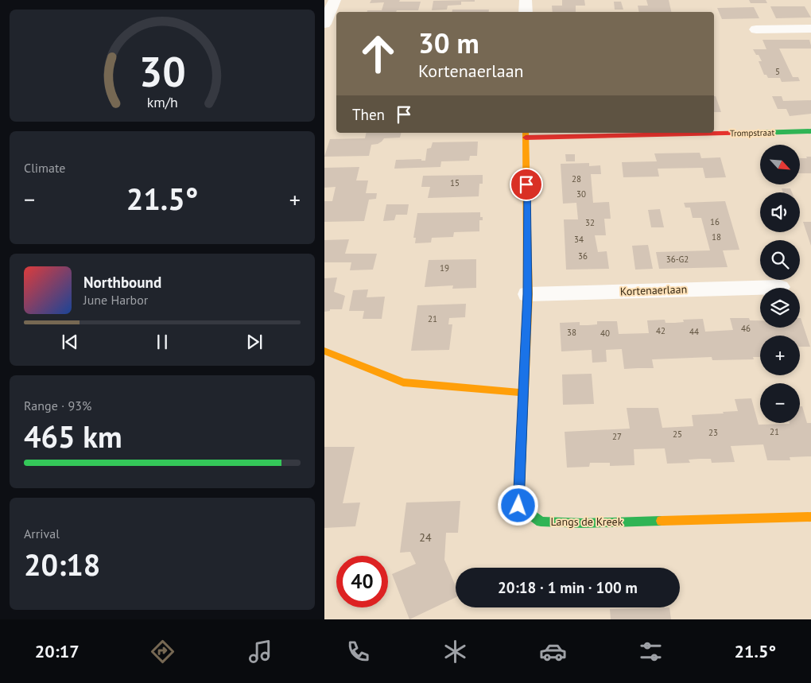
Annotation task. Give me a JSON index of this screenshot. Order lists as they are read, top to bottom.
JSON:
{
  "streets": {
    "street": ["Trompstraat", "Kortenaerlaan", "Langs de Kreek"]
  },
  "house_numbers": [
    "5",
    "28",
    "15",
    "30",
    "16",
    "32",
    "18",
    "34",
    "36",
    "36-G2",
    "19",
    "21",
    "46",
    "42",
    "44",
    "38",
    "40",
    "21",
    "23",
    "25",
    "27",
    "24"
  ],
  "north": "bottom right",
  "page": {
    "turn": ["30 m", "Kortenaerlaan"],
    "then": "Then",
    "tile": [
      "Climate",
      ["Range · 93%", "465 km"],
      ["Arrival", "20:18"]
    ],
    "map_buttons": ["+", "−"],
    "heat": ["−", "21.5°", "+"],
    "song": ["Northbound", "June Harbor"],
    "limit": "40",
    "trip": "20:18 · 1 min · 100 m",
    "tabs": ["20:17", "21.5°"],
    "gauge": ["30", "km/h"]
  }
}
